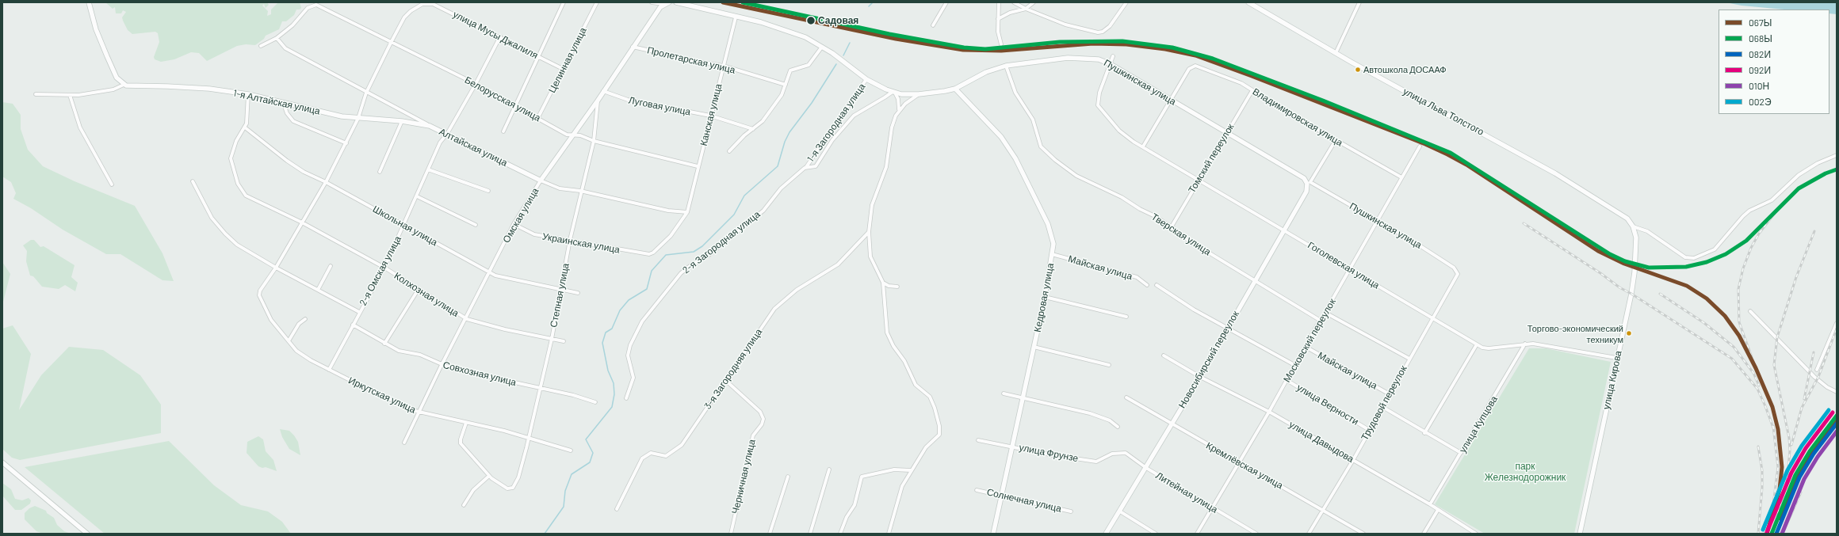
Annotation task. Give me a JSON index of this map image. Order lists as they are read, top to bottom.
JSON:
{
  "streets": {
    "street": [
      "улица Мусы Джалиля",
      "Целинная улица",
      "Пролетарская улица",
      "Пушкинская улица",
      "Белорусская улица",
      "1-я Алтайская улица",
      "Луговая улица",
      "улица Льва Толстого",
      "Канская улица",
      "Владимировская улица",
      "1-я Загородная улица",
      "Алтайская улица",
      "Томский переулок",
      "Омская улица",
      "Школьная улица",
      "Тверская улица",
      "2-я Загородная улица",
      "Украинская улица",
      "Гоголевская улица",
      "Майская улица",
      "2-я Омская улица",
      "Колхозная улица",
      "Степная улица",
      "Кедровая улица",
      "Московский переулок",
      "Новосибирский переулок",
      "3-я Загородняя улица",
      "Совхозная улица",
      "улица Кирова",
      "Иркутская улица",
      "Трудовой переулок",
      "улица Верности",
      "улица Купцова",
      "улица Давыдова",
      "улица Фрунзе",
      "Кремлёвская улица",
      "Черничная улица",
      "Литейная улица",
      "Солнечная улица"
    ]
  },
  "crossings": [
    ["улица Мусы Джалиля", "Целинная улица"],
    ["улица Мусы Джалиля", "Белорусская улица"],
    ["улица Мусы Джалиля", "2-я Омская улица"],
    ["Целинная улица", "Белорусская улица"],
    ["Пролетарская улица", "Канская улица"],
    ["Пролетарская улица", "Омская улица"],
    ["Пушкинская улица", "Владимировская улица"],
    ["Пушкинская улица", "Томский переулок"],
    ["Пушкинская улица", "Тверская улица"],
    ["Пушкинская улица", "2-я Загородная улица"],
    ["Пушкинская улица", "Гоголевская улица"],
    ["Пушкинская улица", "Кедровая улица"],
    ["Пушкинская улица", "Московский переулок"],
    ["Пушкинская улица", "Новосибирский переулок"],
    ["Пушкинская улица", "Трудовой переулок"],
    ["Белорусская улица", "Канская улица"],
    ["Белорусская улица", "Алтайская улица"],
    ["Белорусская улица", "Омская улица"],
    ["Белорусская улица", "2-я Омская улица"],
    ["Белорусская улица", "Степная улица"],
    ["1-я Алтайская улица", "Алтайская улица"],
    ["Луговая улица", "Канская улица"],
    ["Луговая улица", "Омская улица"],
    ["улица Льва Толстого", "улица Кирова"],
    ["Канская улица", "Алтайская улица"],
    ["Канская улица", "Украинская улица"],
    ["Владимировская улица", "Томский переулок"],
    ["Владимировская улица", "Московский переулок"],
    ["Владимировская улица", "Новосибирский переулок"],
    ["1-я Загородная улица", "2-я Загородная улица"],
    ["Алтайская улица", "Омская улица"],
    ["Алтайская улица", "Украинская улица"],
    ["Алтайская улица", "2-я Омская улица"],
    ["Алтайская улица", "Степная улица"],
    ["Томский переулок", "Тверская улица"],
    ["Томский переулок", "Гоголевская улица"],
    ["Омская улица", "Школьная улица"],
    ["Омская улица", "Украинская улица"],
    ["Омская улица", "Колхозная улица"],
    ["Омская улица", "Степная улица"],
    ["Омская улица", "Совхозная улица"],
    ["Омская улица", "Иркутская улица"],
    ["Школьная улица", "2-я Омская улица"],
    ["Школьная улица", "Колхозная улица"],
    ["Школьная улица", "Степная улица"],
    ["Тверская улица", "Московский переулок"],
    ["Тверская улица", "Новосибирский переулок"],
    ["Украинская улица", "Степная улица"],
    ["Гоголевская улица", "Московский переулок"],
    ["Гоголевская улица", "Новосибирский переулок"],
    ["Гоголевская улица", "улица Кирова"],
    ["Гоголевская улица", "Трудовой переулок"],
    ["Гоголевская улица", "улица Купцова"],
    ["Майская улица", "Кедровая улица"],
    ["Майская улица", "Московский переулок"],
    ["Майская улица", "Трудовой переулок"],
    ["2-я Омская улица", "Колхозная улица"],
    ["2-я Омская улица", "Совхозная улица"],
    ["2-я Омская улица", "Иркутская улица"],
    ["Колхозная улица", "Степная улица"],
    ["Степная улица", "Совхозная улица"],
    ["Степная улица", "Иркутская улица"],
    ["Кедровая улица", "улица Фрунзе"],
    ["Кедровая улица", "Солнечная улица"],
    ["Московский переулок", "улица Верности"],
    ["Московский переулок", "улица Давыдова"],
    ["Московский переулок", "Кремлёвская улица"],
    ["Московский переулок", "Литейная улица"],
    ["Новосибирский переулок", "улица Давыдова"],
    ["Новосибирский переулок", "Кремлёвская улица"],
    ["Новосибирский переулок", "Литейная улица"],
    ["3-я Загородняя улица", "Черничная улица"],
    ["Трудовой переулок", "улица Верности"],
    ["Трудовой переулок", "улица Давыдова"],
    ["Трудовой переулок", "Кремлёвская улица"],
    ["улица Купцова", "улица Давыдова"],
    ["улица Фрунзе", "Литейная улица"]
  ],
  "parks": ["парк Железнодорожник"],
  "places": ["Садовая", "Автошкола ДОСААФ", "Торгово-экономический техникум"],
  "lines": [
    "transit line 067Ы",
    "transit line 068Ы",
    "transit line 002Э",
    "transit line 092И",
    "transit line 082И",
    "transit line 010Н"
  ],
  "legend": [
    "067Ы",
    "068Ы",
    "082И",
    "092И",
    "010Н",
    "002Э"
  ]
}
